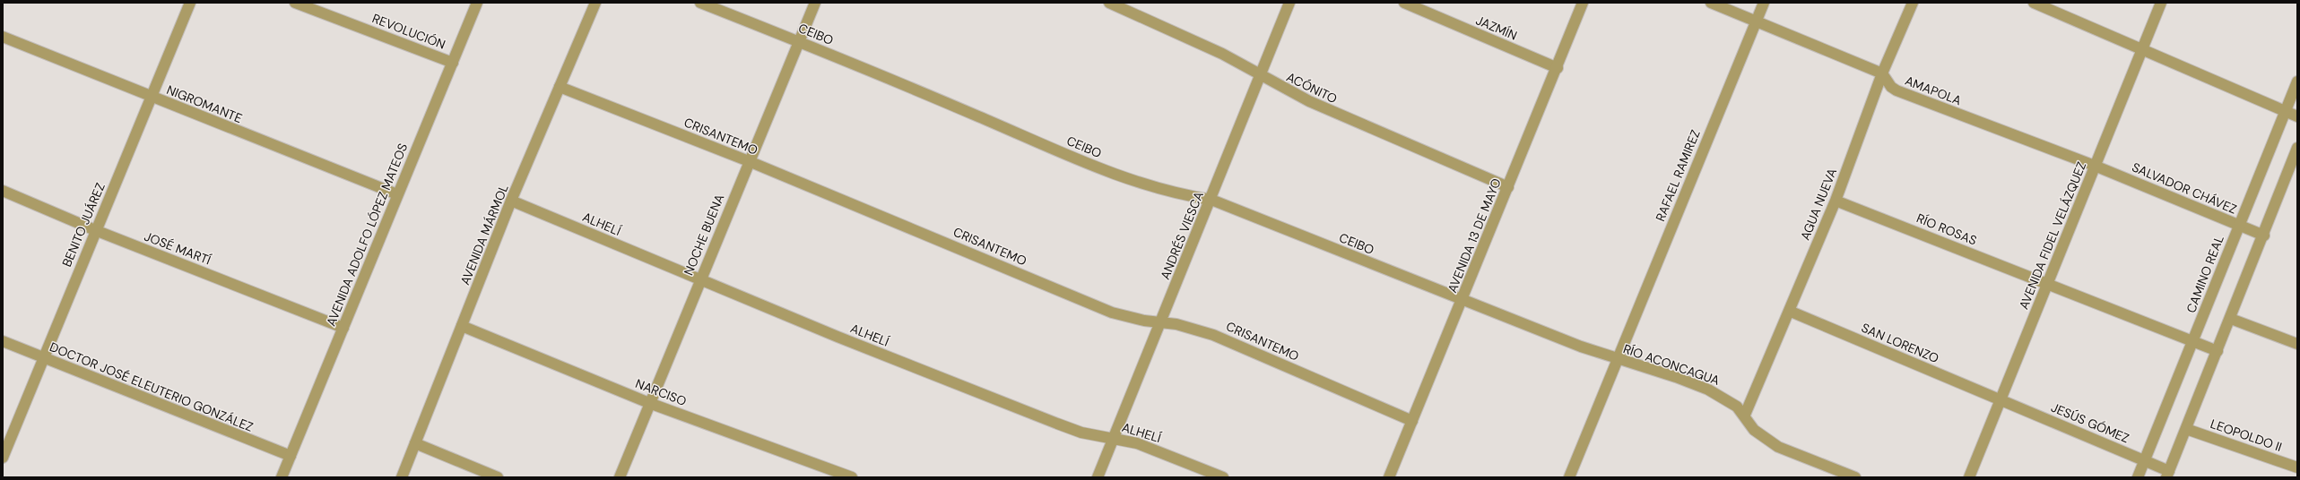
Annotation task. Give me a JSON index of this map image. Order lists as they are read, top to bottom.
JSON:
{
  "streets": {
    "street": [
      "JAZMÍN",
      "REVOLUCIÓN",
      "CEIBO",
      "ACÓNITO",
      "AMAPOLA",
      "NIGROMANTE",
      "CRISANTEMO",
      "RAFAEL RAMIREZ",
      "SALVADOR CHÁVEZ",
      "AGUA NUEVA",
      "ALHELÍ",
      "BENITO JUÁREZ",
      "RÍO ROSAS",
      "AVENIDA ADOLFO LÓPEZ MATEOS",
      "AVENIDA MÁRMOL",
      "NOCHE BUENA",
      "ANDRÉS VIESCA",
      "AVENIDA 13 DE MAYO",
      "AVENIDA FIDEL VELÁZQUEZ",
      "JOSÉ MARTÍ",
      "CAMINO REAL",
      "SAN LORENZO",
      "RÍO ACONCAGUA",
      "DOCTOR JOSÉ ELEUTERIO GONZÁLEZ",
      "NARCISO",
      "JESÚS GÓMEZ",
      "LEOPOLDO II"
    ]
  },
  "crossings": [
    ["JAZMÍN", "AVENIDA 13 DE MAYO"],
    ["REVOLUCIÓN", "AVENIDA ADOLFO LÓPEZ MATEOS"],
    ["CEIBO", "NOCHE BUENA"],
    ["CEIBO", "ANDRÉS VIESCA"],
    ["CEIBO", "AVENIDA 13 DE MAYO"],
    ["CEIBO", "RÍO ACONCAGUA"],
    ["ACÓNITO", "ANDRÉS VIESCA"],
    ["ACÓNITO", "AVENIDA 13 DE MAYO"],
    ["AMAPOLA", "SALVADOR CHÁVEZ"],
    ["AMAPOLA", "AGUA NUEVA"],
    ["AMAPOLA", "AVENIDA FIDEL VELÁZQUEZ"],
    ["NIGROMANTE", "BENITO JUÁREZ"],
    ["NIGROMANTE", "AVENIDA ADOLFO LÓPEZ MATEOS"],
    ["CRISANTEMO", "AVENIDA MÁRMOL"],
    ["CRISANTEMO", "NOCHE BUENA"],
    ["CRISANTEMO", "ANDRÉS VIESCA"],
    ["CRISANTEMO", "AVENIDA 13 DE MAYO"],
    ["RAFAEL RAMIREZ", "RÍO ACONCAGUA"],
    ["SALVADOR CHÁVEZ", "AVENIDA FIDEL VELÁZQUEZ"],
    ["SALVADOR CHÁVEZ", "CAMINO REAL"],
    ["AGUA NUEVA", "RÍO ROSAS"],
    ["AGUA NUEVA", "SAN LORENZO"],
    ["AGUA NUEVA", "RÍO ACONCAGUA"],
    ["ALHELÍ", "AVENIDA MÁRMOL"],
    ["ALHELÍ", "NOCHE BUENA"],
    ["ALHELÍ", "ANDRÉS VIESCA"],
    ["BENITO JUÁREZ", "JOSÉ MARTÍ"],
    ["BENITO JUÁREZ", "DOCTOR JOSÉ ELEUTERIO GONZÁLEZ"],
    ["RÍO ROSAS", "AVENIDA FIDEL VELÁZQUEZ"],
    ["RÍO ROSAS", "CAMINO REAL"],
    ["AVENIDA ADOLFO LÓPEZ MATEOS", "JOSÉ MARTÍ"],
    ["AVENIDA ADOLFO LÓPEZ MATEOS", "DOCTOR JOSÉ ELEUTERIO GONZÁLEZ"],
    ["AVENIDA MÁRMOL", "NARCISO"],
    ["NOCHE BUENA", "NARCISO"],
    ["AVENIDA 13 DE MAYO", "RÍO ACONCAGUA"],
    ["AVENIDA FIDEL VELÁZQUEZ", "SAN LORENZO"],
    ["AVENIDA FIDEL VELÁZQUEZ", "JESÚS GÓMEZ"],
    ["CAMINO REAL", "JESÚS GÓMEZ"],
    ["SAN LORENZO", "JESÚS GÓMEZ"]
  ]
}
